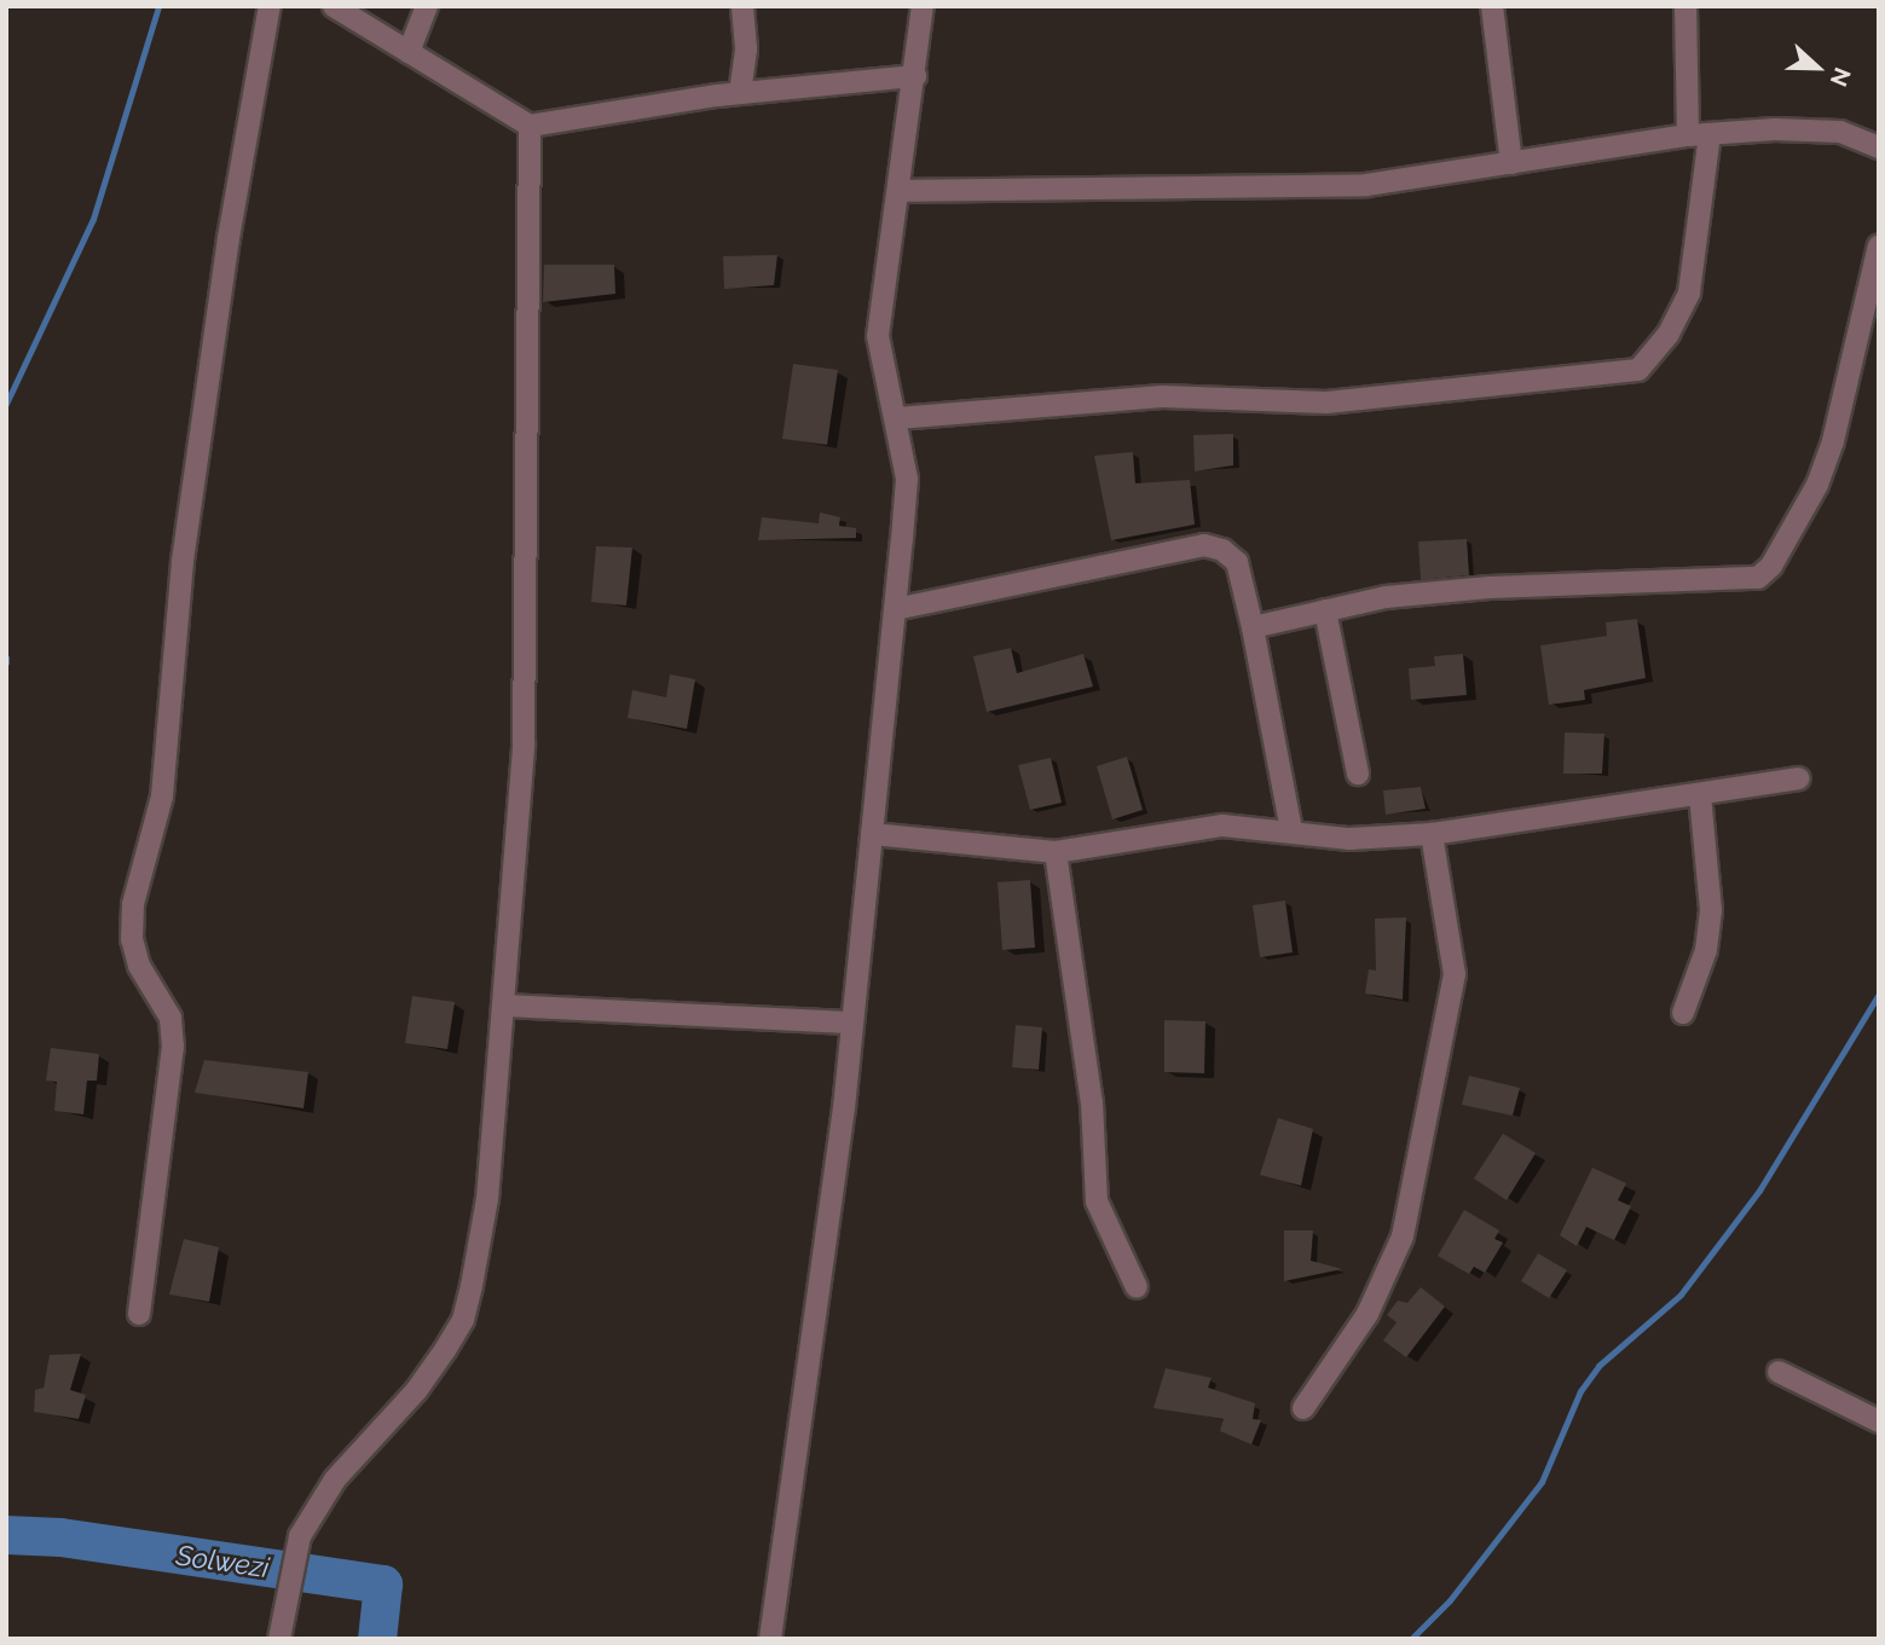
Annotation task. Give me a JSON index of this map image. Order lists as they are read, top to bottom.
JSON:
{
  "water": ["Solwezi"],
  "north": "right"
}
